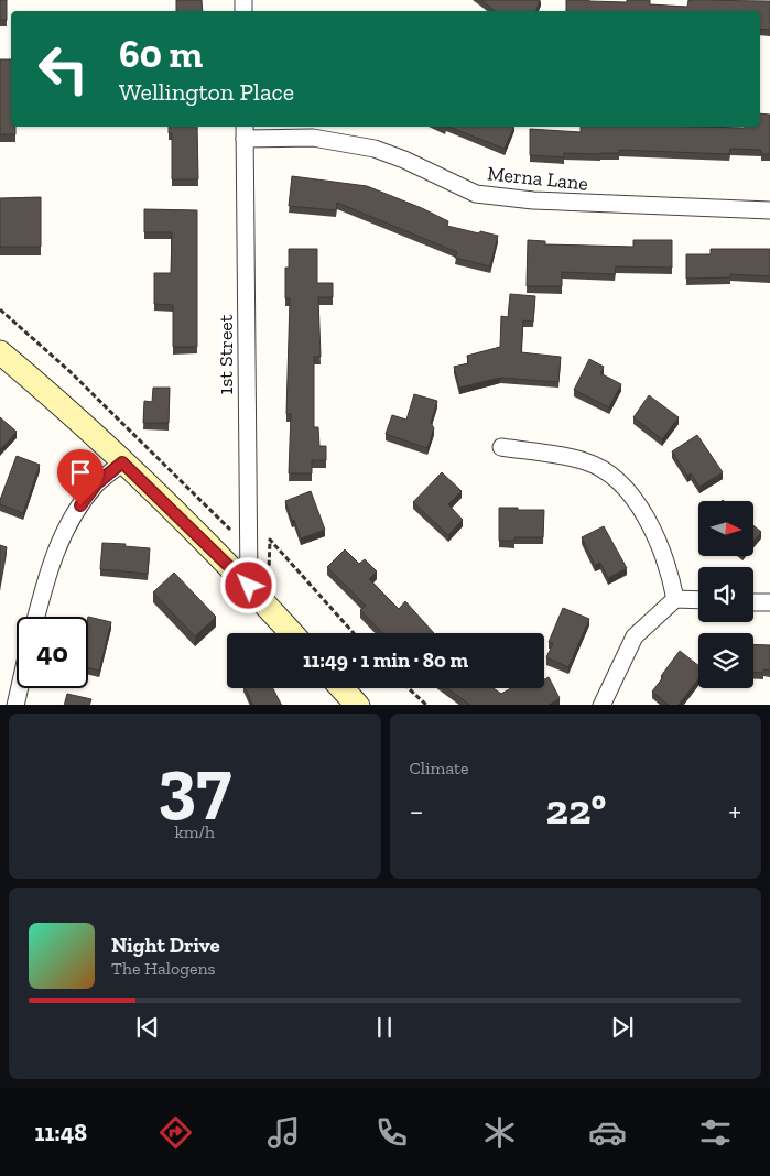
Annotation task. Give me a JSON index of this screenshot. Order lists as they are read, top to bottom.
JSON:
{
  "streets": {
    "street": ["Merna Lane", "1st Street"]
  },
  "crossings": [
    ["Merna Lane", "1st Street"]
  ],
  "north": "right",
  "page": {
    "turn": ["60 m", "Wellington Place"],
    "limit": "40",
    "trip": "11:49 · 1 min · 80 m",
    "tile": [
      ["37", "km/h"],
      "Climate"
    ],
    "heat": ["−", "22°", "+"],
    "song": ["Night Drive", "The Halogens"],
    "tabs": "11:48"
  }
}
